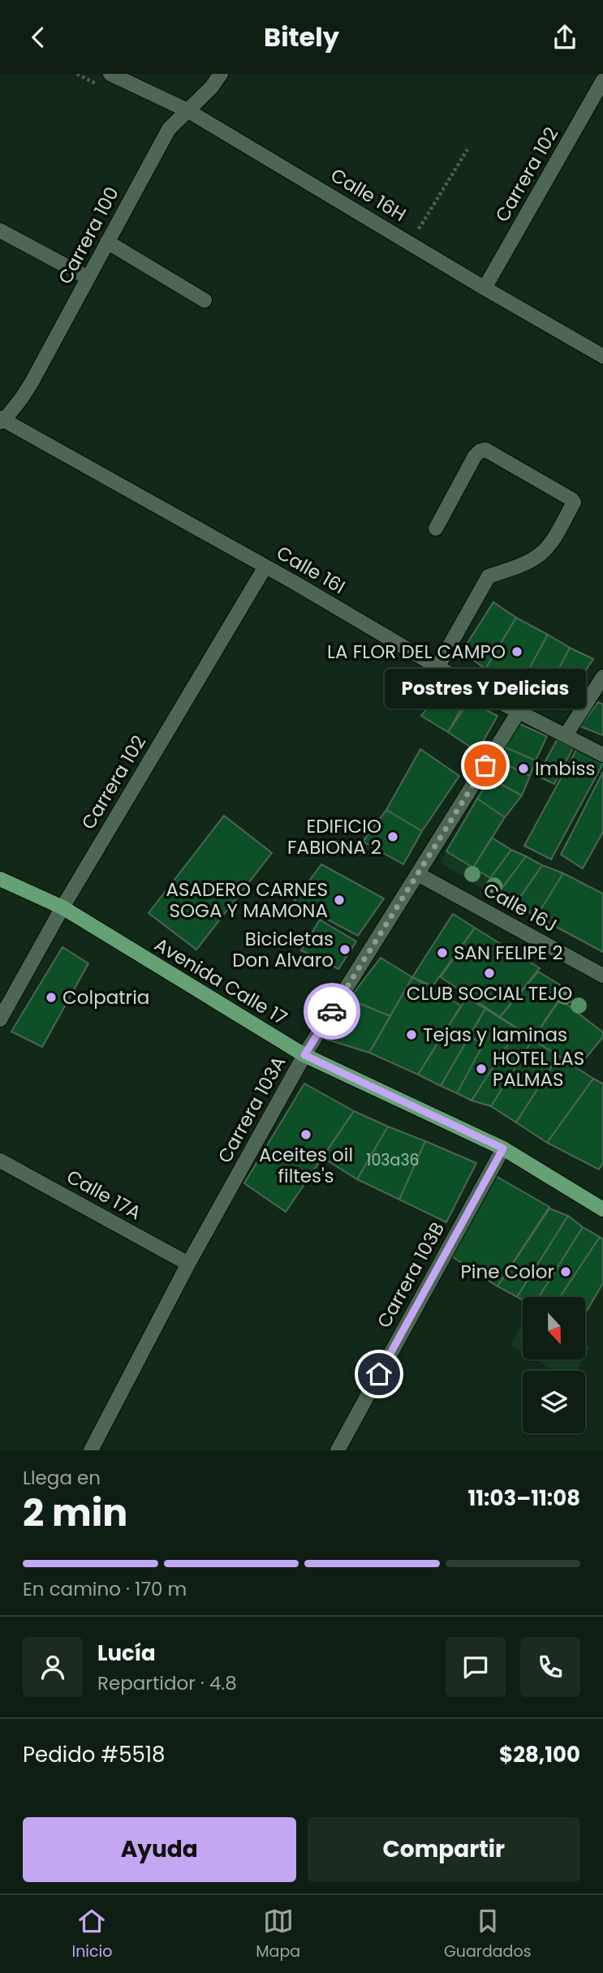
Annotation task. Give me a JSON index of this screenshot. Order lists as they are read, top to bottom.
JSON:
{
  "streets": {
    "main road": ["Avenida Calle 17"],
    "street": [
      "Carrera 102",
      "Calle 16H",
      "Carrera 100",
      "Calle 16I",
      "Calle 16J",
      "Carrera 103A",
      "Calle 17A",
      "Carrera 103B"
    ]
  },
  "crossings": [
    ["Carrera 102", "Calle 16H"],
    ["Carrera 102", "Calle 16I"],
    ["Carrera 102", "Avenida Calle 17"],
    ["Calle 16H", "Carrera 100"],
    ["Carrera 100", "Calle 16I"],
    ["Calle 16I", "Carrera 103A"],
    ["Calle 16J", "Carrera 103A"],
    ["Avenida Calle 17", "Carrera 103A"],
    ["Avenida Calle 17", "Carrera 103B"],
    ["Carrera 103A", "Calle 17A"]
  ],
  "places": [
    "LA FLOR DEL CAMPO",
    "Postres Y Delicias",
    "Imbiss",
    "EDIFICIO FABIONA 2",
    "ASADERO CARNES SOGA Y MAMONA",
    "Bicicletas Don Alvaro",
    "SAN FELIPE 2",
    "CLUB SOCIAL TEJO",
    "Colpatria",
    "Tejas y laminas",
    "HOTEL LAS PALMAS",
    "Aceites oil filtes's",
    "Pine Color"
  ],
  "house_numbers": ["103a36"],
  "north": "bottom",
  "page": {
    "header": "Bitely",
    "bubble": "Postres Y Delicias",
    "heading": ["2 min", "Llega en", "11:03–11:08"],
    "panel": [
      "Lucía",
      "Repartidor · 4.8",
      "Pedido #5518",
      "$28,100"
    ],
    "bar": "En camino · 170 m",
    "buttons": ["Ayuda", "Compartir"],
    "tabs": ["Inicio", "Mapa", "Guardados"]
  }
}
